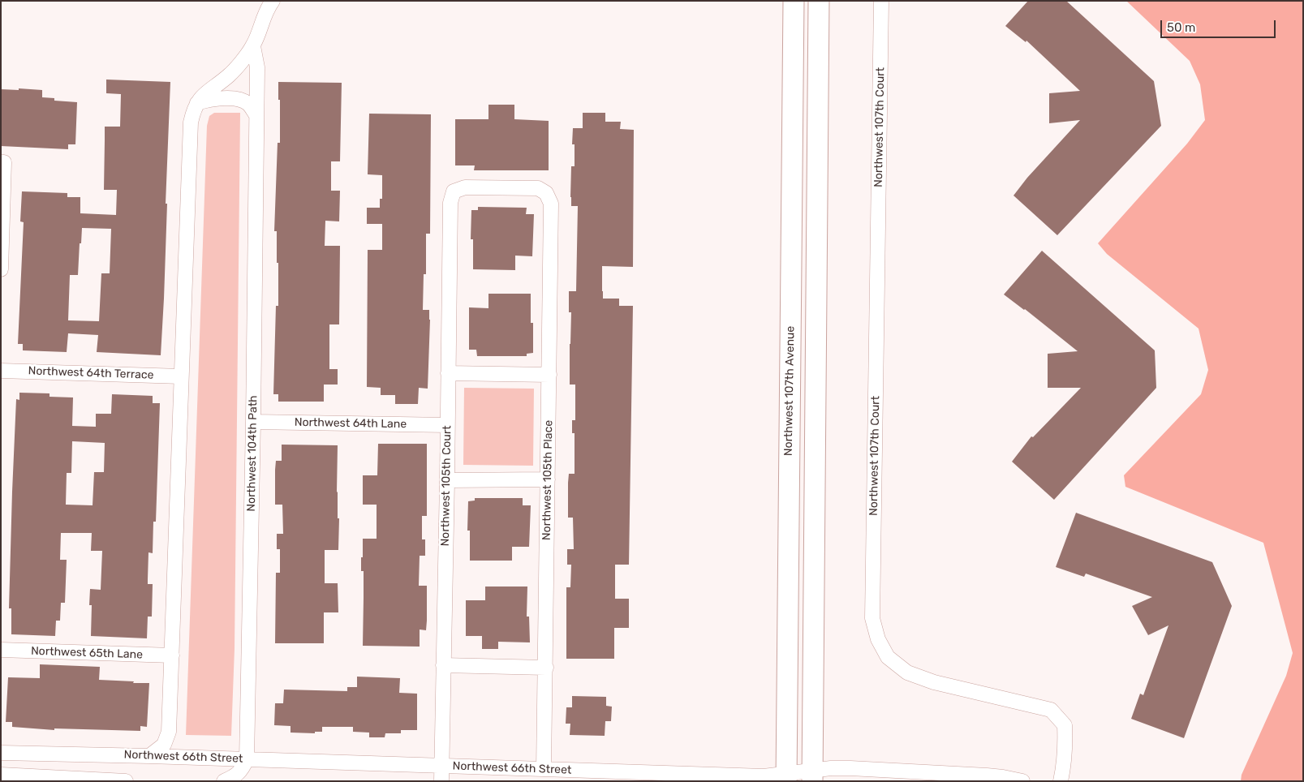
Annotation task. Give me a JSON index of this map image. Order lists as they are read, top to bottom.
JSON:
{
  "streets": {
    "main road": ["Northwest 107th Avenue"],
    "street": [
      "Northwest 107th Court",
      "Northwest 64th Terrace",
      "Northwest 64th Lane",
      "Northwest 104th Path",
      "Northwest 105th Place",
      "Northwest 105th Court",
      "Northwest 65th Lane",
      "Northwest 66th Street"
    ]
  },
  "crossings": [
    ["Northwest 107th Avenue", "Northwest 66th Street"],
    ["Northwest 64th Lane", "Northwest 104th Path"],
    ["Northwest 64th Lane", "Northwest 105th Court"],
    ["Northwest 104th Path", "Northwest 66th Street"],
    ["Northwest 105th Place", "Northwest 105th Court"],
    ["Northwest 105th Place", "Northwest 66th Street"],
    ["Northwest 105th Court", "Northwest 66th Street"]
  ],
  "scale_bar": "50 m"
}
